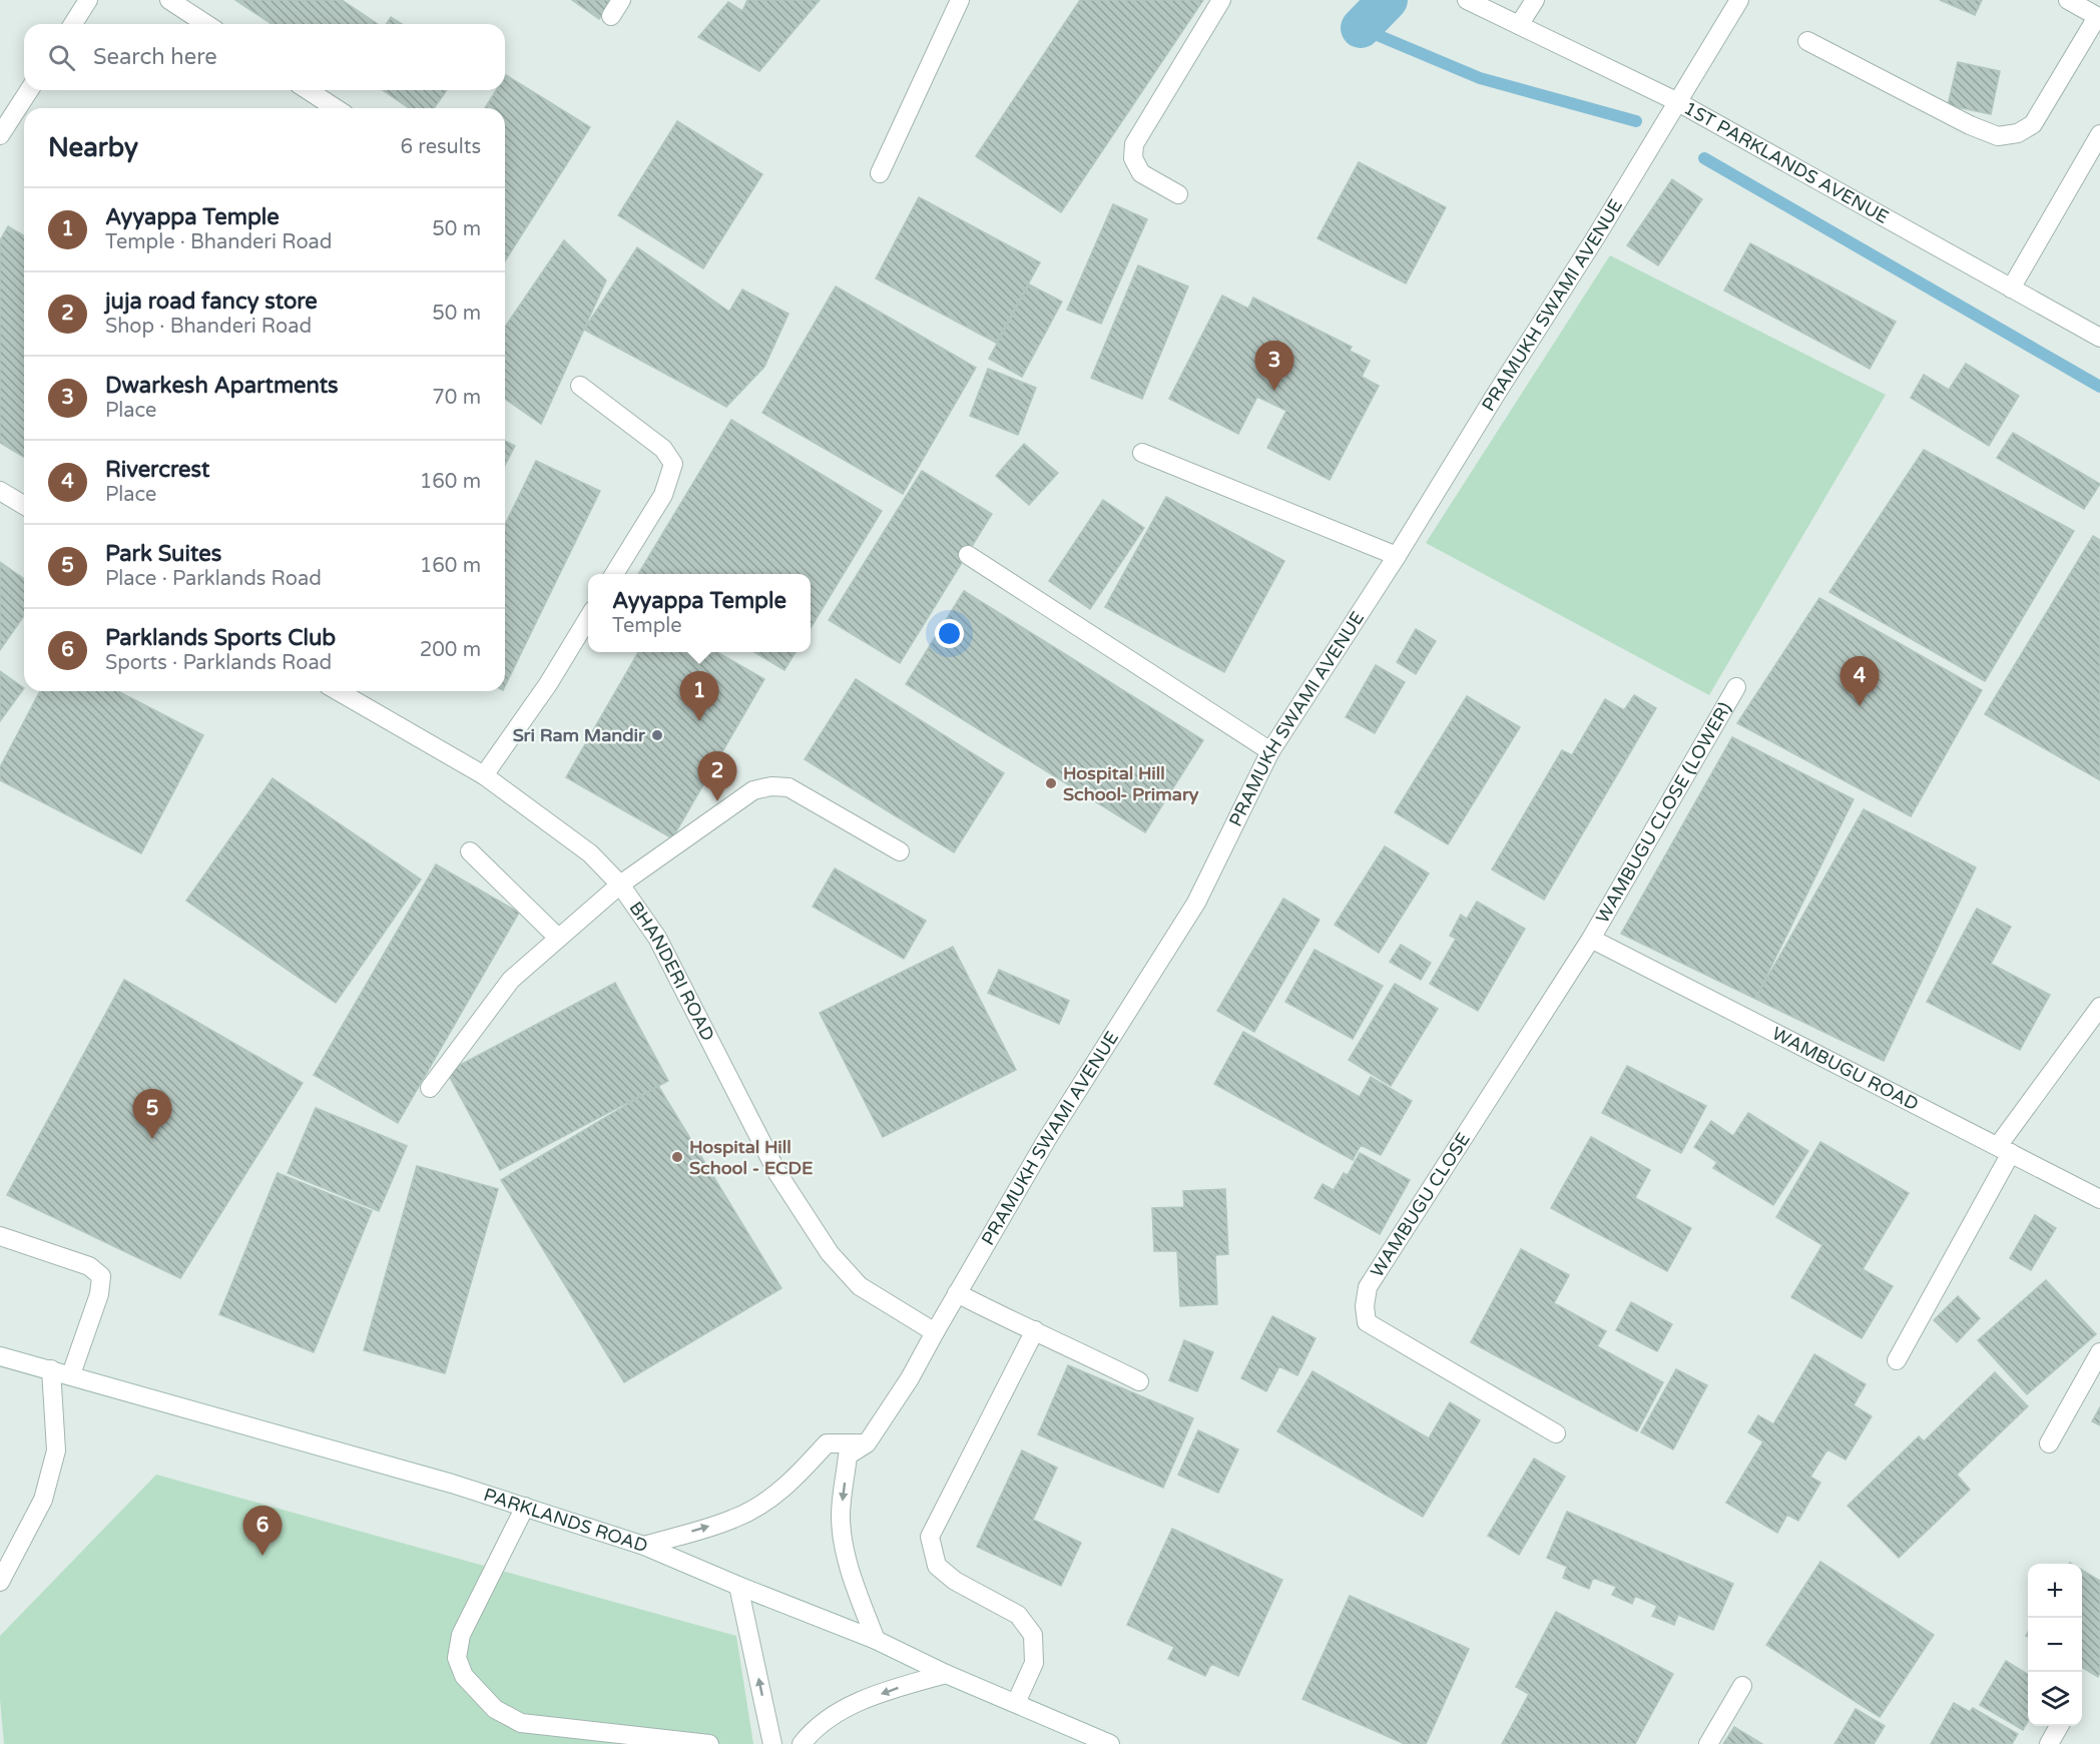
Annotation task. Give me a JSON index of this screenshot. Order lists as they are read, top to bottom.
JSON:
{
  "streets": {
    "street": [
      "1ST PARKLANDS AVENUE",
      "PRAMUKH SWAMI AVENUE",
      "WAMBUGU CLOSE (LOWER)",
      "BHANDERI ROAD",
      "WAMBUGU ROAD",
      "WAMBUGU CLOSE",
      "PARKLANDS ROAD"
    ]
  },
  "crossings": [
    ["1ST PARKLANDS AVENUE", "PRAMUKH SWAMI AVENUE"],
    ["PRAMUKH SWAMI AVENUE", "BHANDERI ROAD"],
    ["PRAMUKH SWAMI AVENUE", "PARKLANDS ROAD"],
    ["WAMBUGU CLOSE (LOWER)", "WAMBUGU ROAD"],
    ["WAMBUGU CLOSE (LOWER)", "WAMBUGU CLOSE"],
    ["WAMBUGU ROAD", "WAMBUGU CLOSE"]
  ],
  "places": ["Sri Ram Mandir", "Hospital Hill School- Primary", "Hospital Hill School - ECDE"],
  "page": {
    "search": "Search here",
    "heading": ["Nearby", "6 results"],
    "list": [
      {
        "mark": "1",
        "name": "Ayyappa Temple",
        "note": "Temple · Bhanderi Road",
        "value": "50 m"
      },
      {
        "mark": "2",
        "name": "juja road fancy store",
        "note": "Shop · Bhanderi Road",
        "value": "50 m"
      },
      {
        "mark": "3",
        "name": "Dwarkesh Apartments",
        "note": "Place",
        "value": "70 m"
      },
      {
        "mark": "4",
        "name": "Rivercrest",
        "note": "Place",
        "value": "160 m"
      },
      {
        "mark": "5",
        "name": "Park Suites",
        "note": "Place · Parklands Road",
        "value": "160 m"
      },
      {
        "mark": "6",
        "name": "Parklands Sports Club",
        "note": "Sports · Parklands Road",
        "value": "200 m"
      }
    ],
    "pins": [
      "3",
      "4",
      "1",
      "2",
      "5",
      "6"
    ],
    "popup": ["Ayyappa Temple", "Temple"],
    "map_buttons": ["+", "−"]
  }
}
